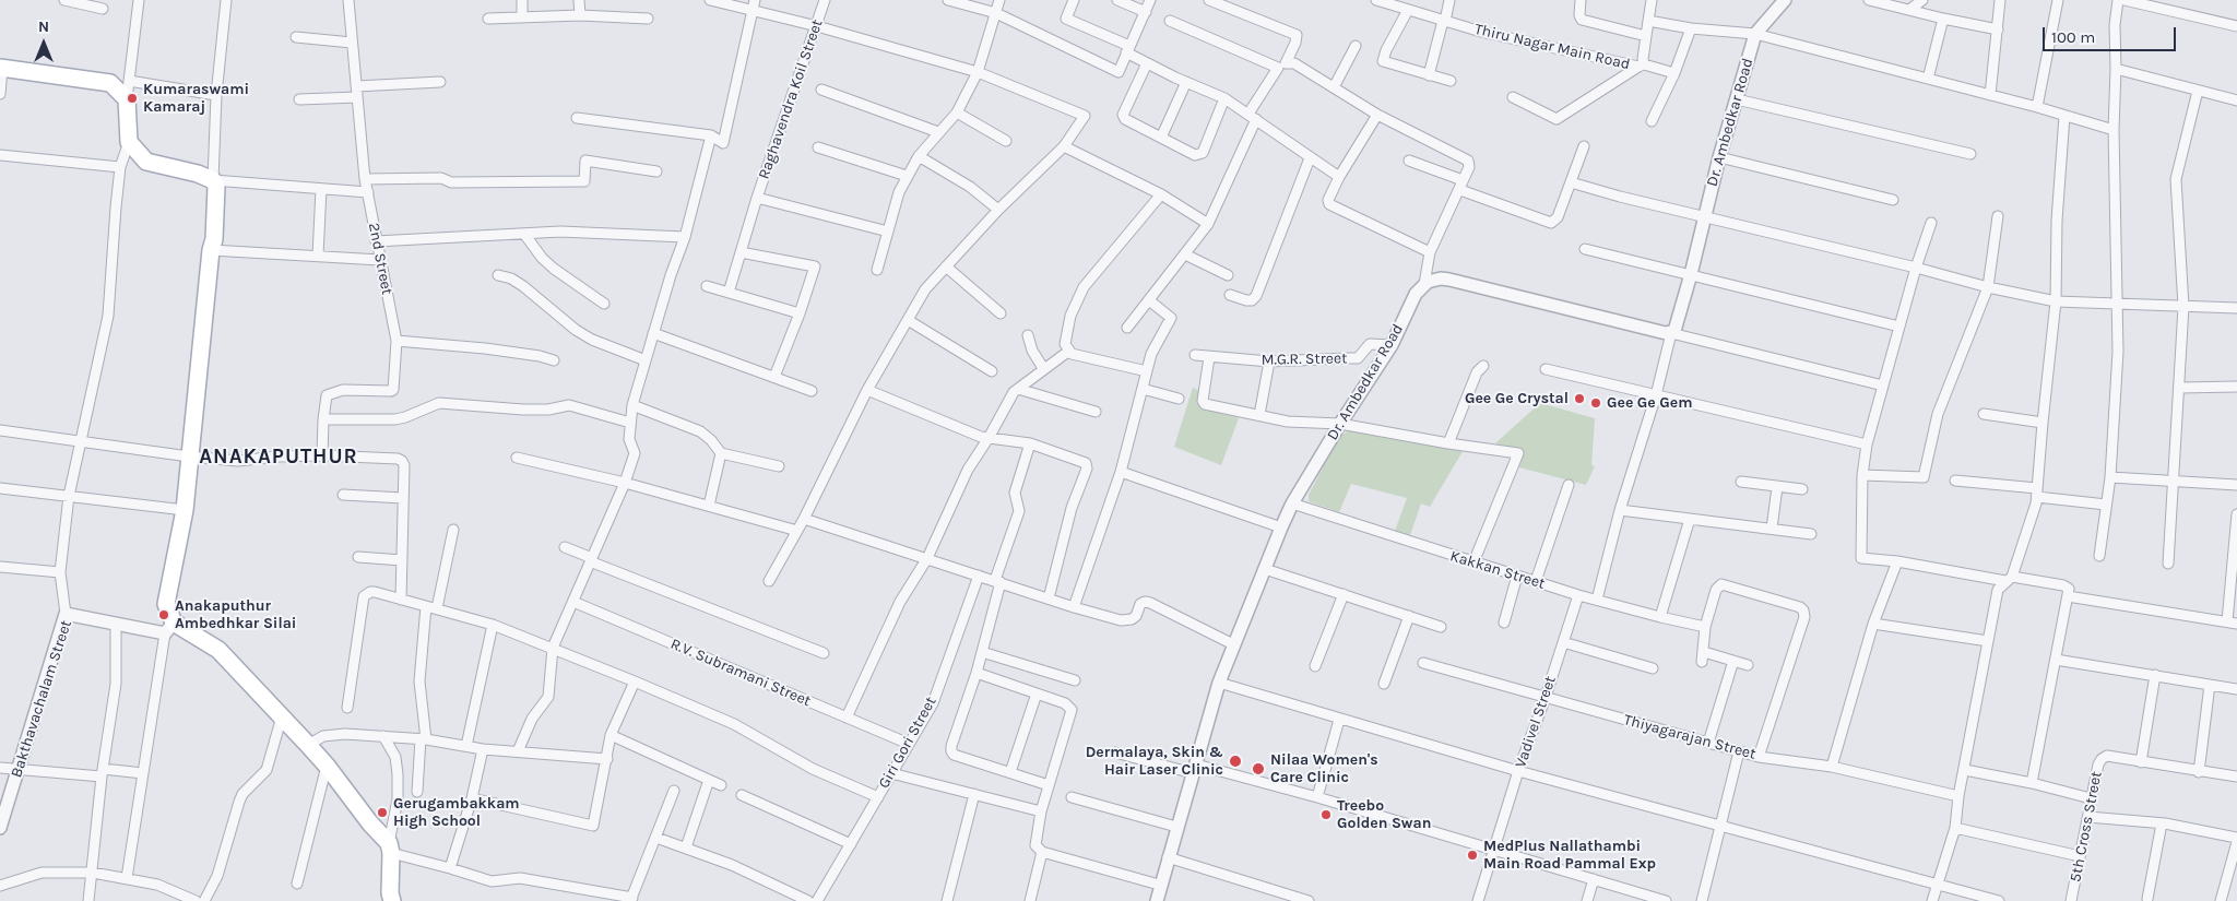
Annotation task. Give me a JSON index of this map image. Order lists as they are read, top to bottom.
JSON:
{
  "streets": {
    "street": [
      "Thiru Nagar Main Road",
      "Raghavendra Koil Street",
      "Dr. Ambedkar Road",
      "2nd Street",
      "M.G.R. Street",
      "Kakkan Street",
      "R.V. Subramani Street",
      "Bakthavachalam Street",
      "Vadivel Street",
      "Thiyagarajan Street",
      "Giri Gori Street",
      "5th Cross Street"
    ]
  },
  "crossings": [
    ["Dr. Ambedkar Road", "M.G.R. Street"],
    ["Dr. Ambedkar Road", "Kakkan Street"],
    ["Kakkan Street", "Vadivel Street"],
    ["R.V. Subramani Street", "Giri Gori Street"],
    ["Vadivel Street", "Thiyagarajan Street"]
  ],
  "districts": ["ANAKAPUTHUR"],
  "places": [
    "Kumaraswami Kamaraj",
    "Gee Ge Crystal",
    "Gee Ge Gem",
    "Anakaputhur Ambedhkar Silai",
    "Dermalaya, Skin & Hair Laser Clinic",
    "Nilaa Women's Care Clinic",
    "Gerugambakkam High School",
    "Treebo Golden Swan",
    "MedPlus Nallathambi Main Road Pammal Exp"
  ],
  "scale_bar": "100 m",
  "north": "top"
}
